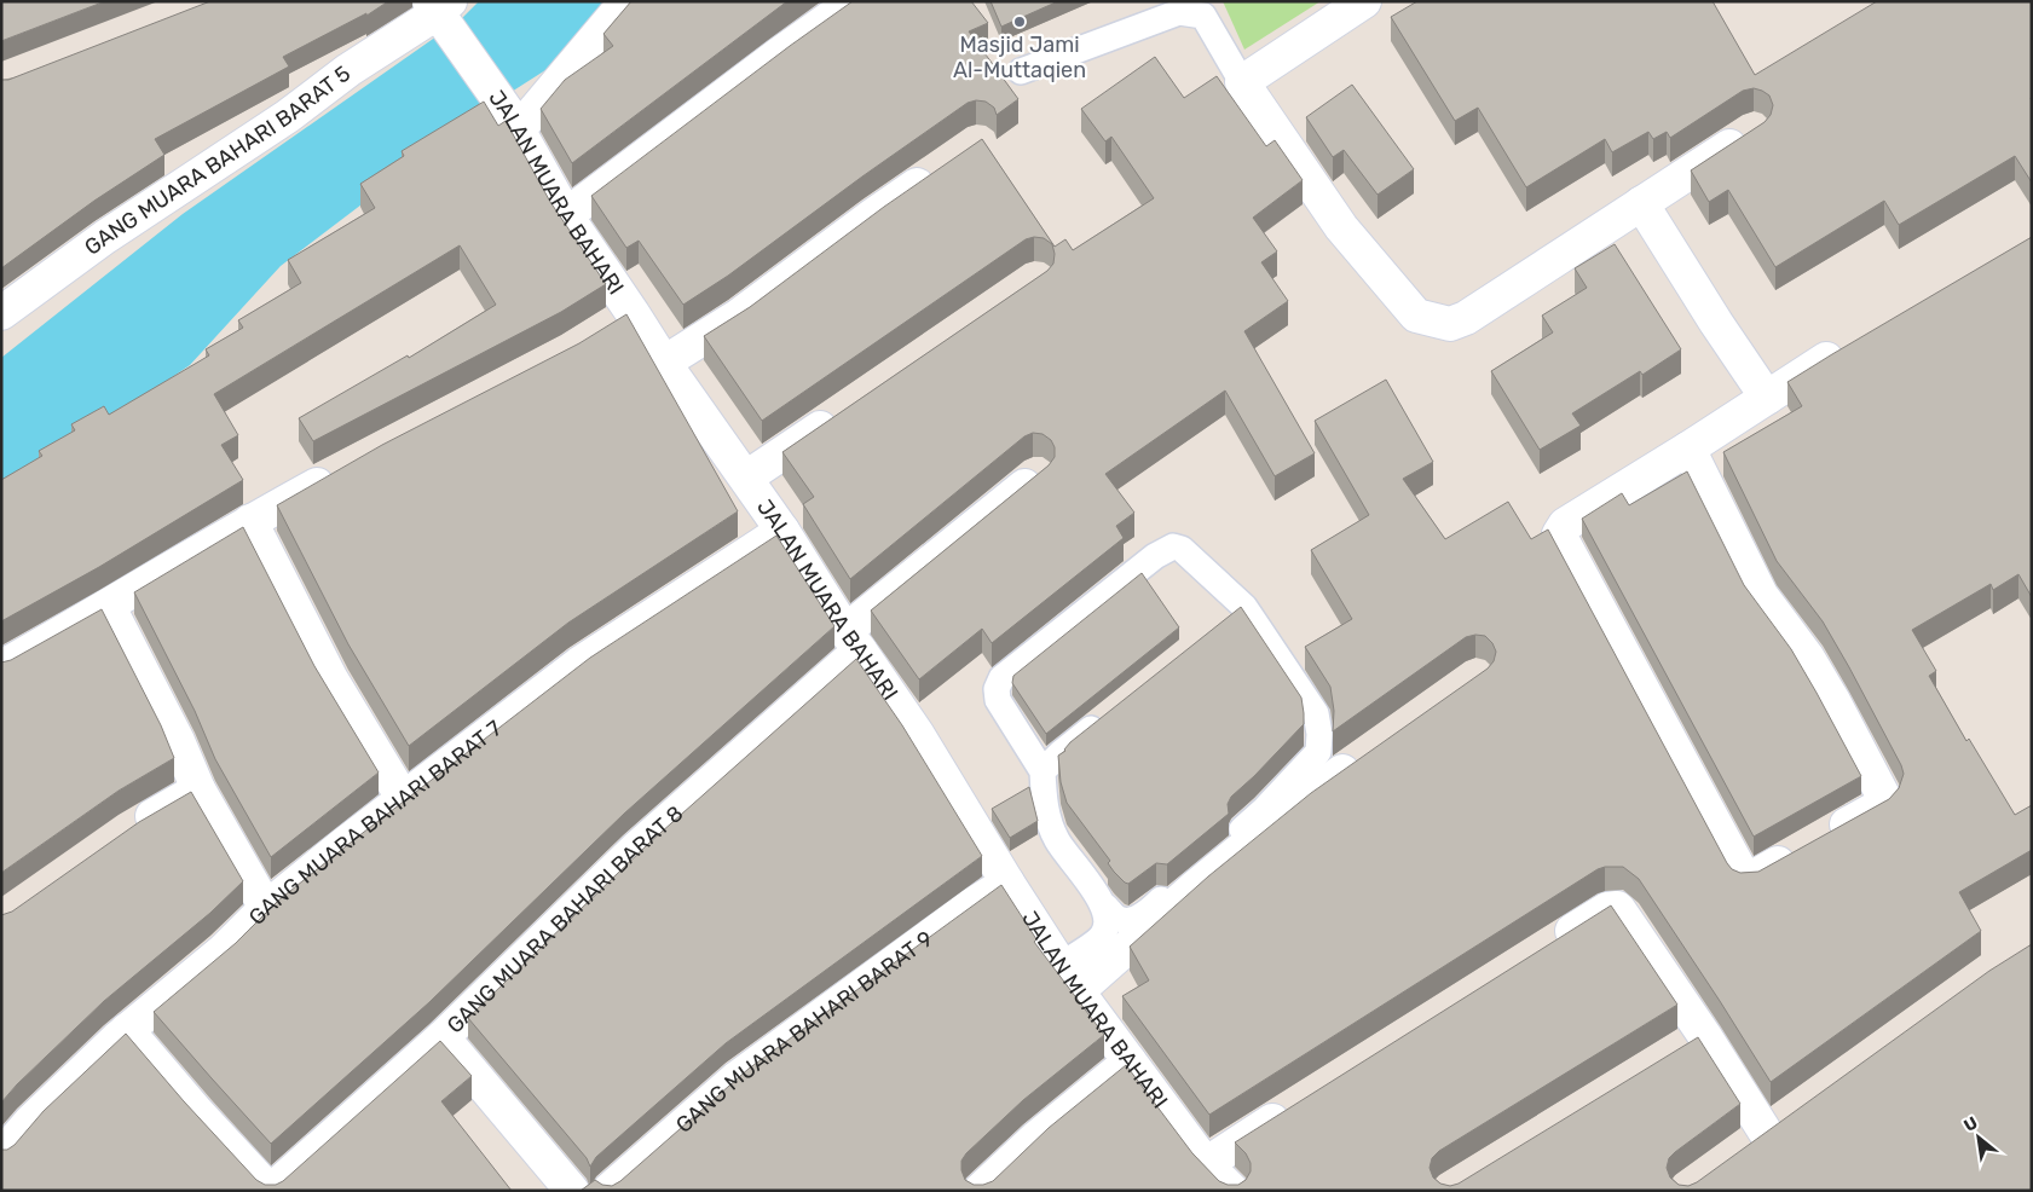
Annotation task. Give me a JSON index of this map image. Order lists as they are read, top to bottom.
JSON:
{
  "streets": {
    "street": [
      "GANG MUARA BAHARI BARAT 5",
      "JALAN MUARA BAHARI",
      "GANG MUARA BAHARI BARAT 7",
      "GANG MUARA BAHARI BARAT 8",
      "GANG MUARA BAHARI BARAT 9"
    ]
  },
  "crossings": [
    ["GANG MUARA BAHARI BARAT 5", "JALAN MUARA BAHARI"],
    ["JALAN MUARA BAHARI", "GANG MUARA BAHARI BARAT 7"],
    ["JALAN MUARA BAHARI", "GANG MUARA BAHARI BARAT 8"],
    ["JALAN MUARA BAHARI", "GANG MUARA BAHARI BARAT 9"]
  ],
  "places": ["Masjid Jami Al-Muttaqien"],
  "north": "top left"
}
